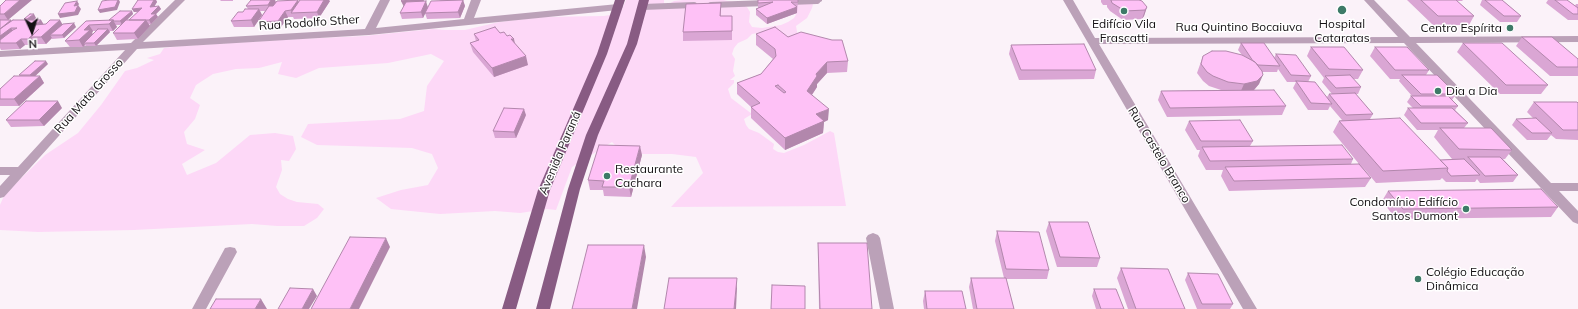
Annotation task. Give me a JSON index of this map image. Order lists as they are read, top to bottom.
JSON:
{
  "streets": {
    "main road": ["Avenida Paraná"],
    "street": [
      "Rua Rodolfo Sther",
      "Rua Quintino Bocaiuva",
      "Rua Mato Grosso",
      "Rua Castelo Branco"
    ]
  },
  "crossings": [
    ["Rua Rodolfo Sther", "Rua Mato Grosso"],
    ["Rua Rodolfo Sther", "Avenida Paraná"],
    ["Rua Quintino Bocaiuva", "Rua Castelo Branco"]
  ],
  "places": [
    "Hospital Cataratas",
    "Edifício Vila Frascatti",
    "Centro Espírita",
    "Dia a Dia",
    "Restaurante Cachara",
    "Condomínio Edifício Santos Dumont",
    "Colégio Educação Dinâmica"
  ],
  "north": "bottom"
}
